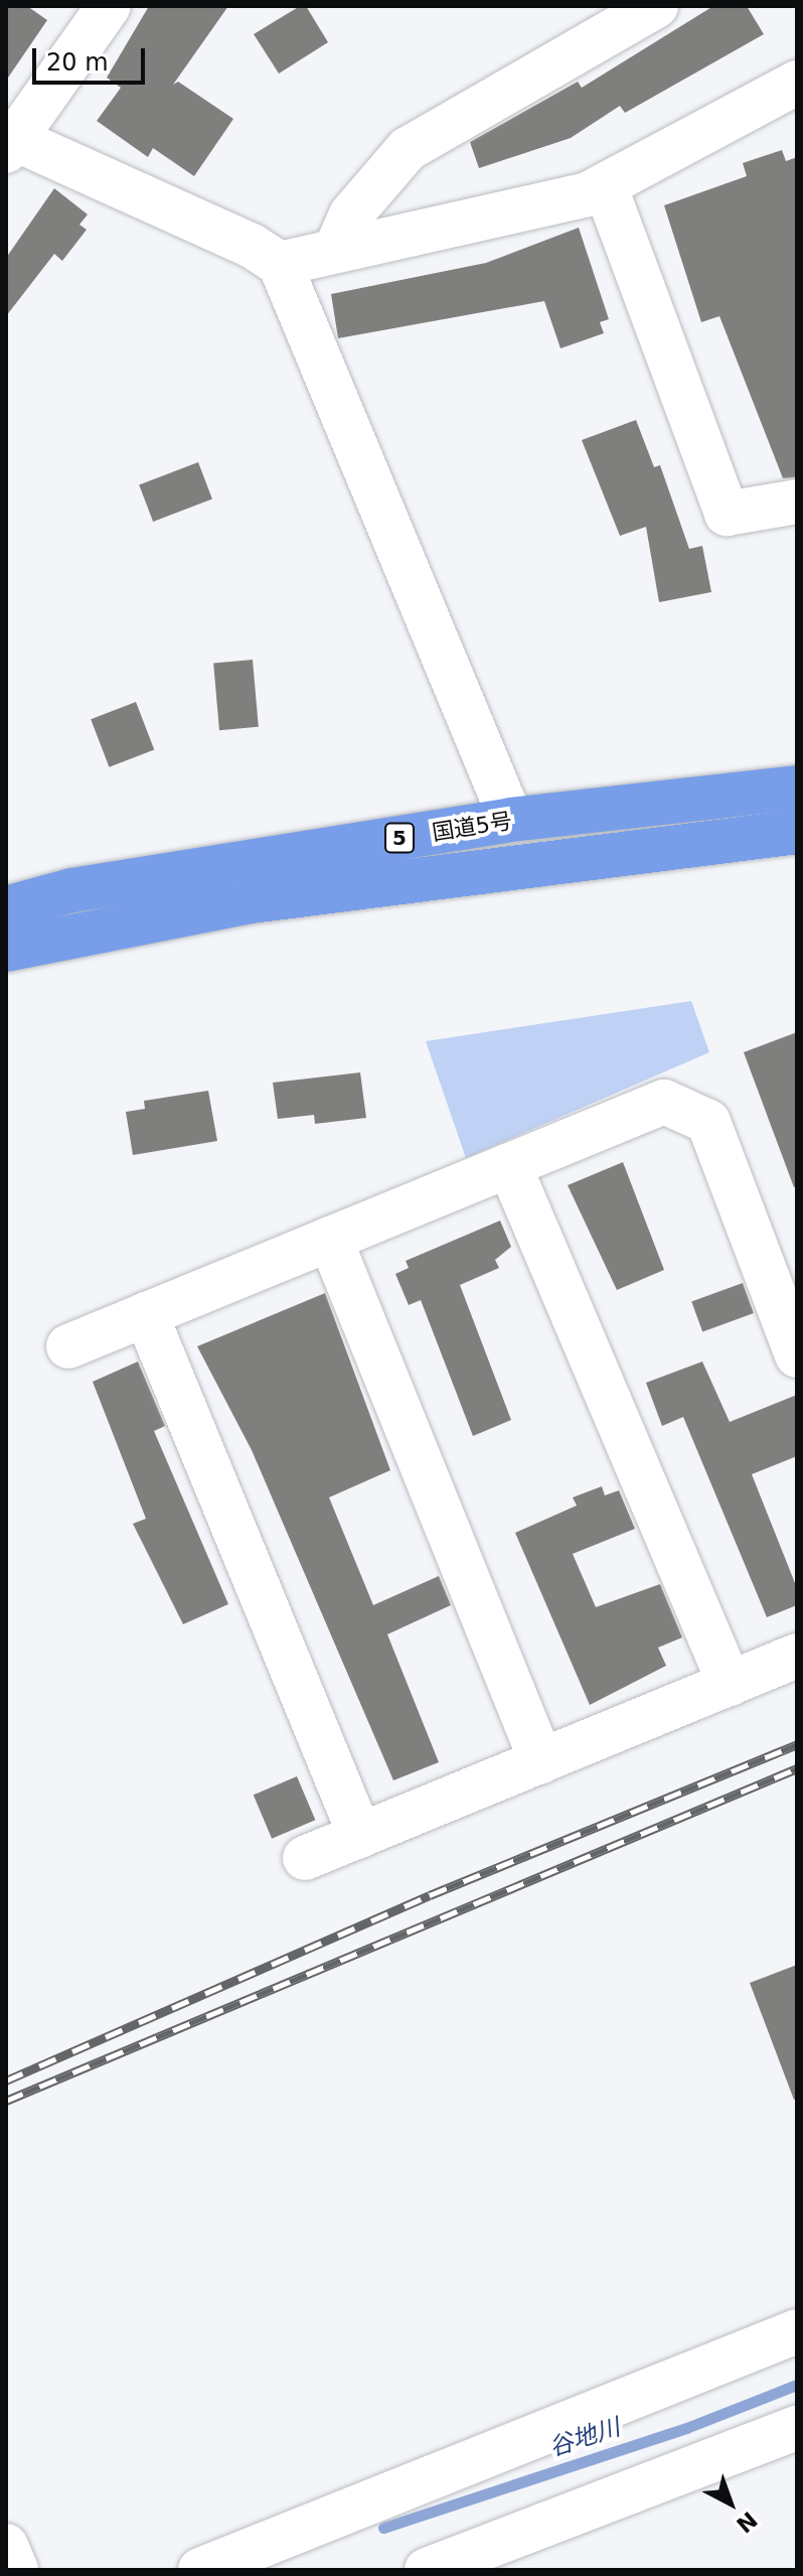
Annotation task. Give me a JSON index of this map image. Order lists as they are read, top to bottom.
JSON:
{
  "streets": {
    "highway": ["国道5号", "5"]
  },
  "water": ["谷地川"],
  "scale_bar": "20 m",
  "north": "bottom right"
}
